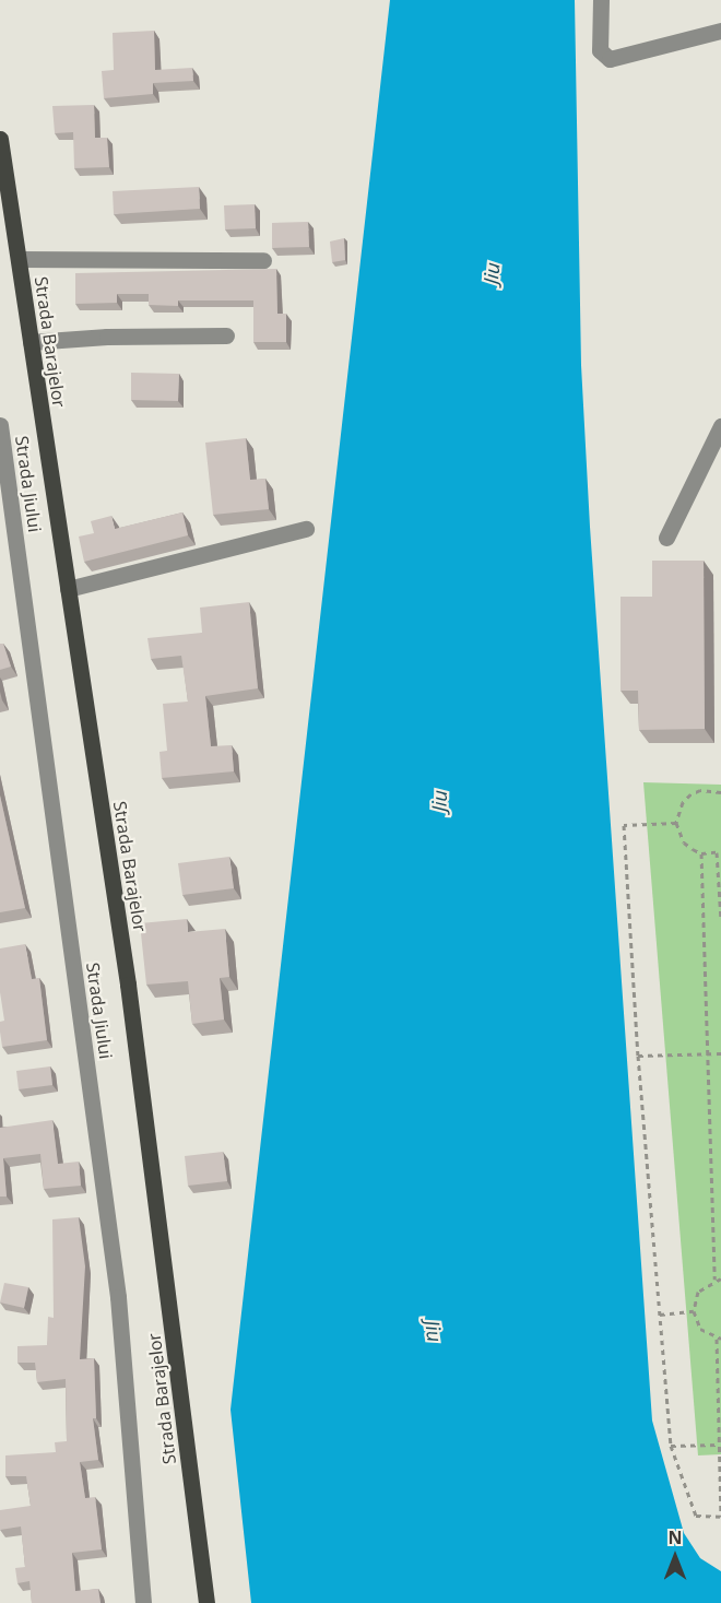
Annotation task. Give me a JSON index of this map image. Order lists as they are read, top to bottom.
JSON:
{
  "streets": {
    "main road": ["Strada Barajelor"],
    "street": ["Strada Jiului"]
  },
  "water": ["Jiu"],
  "north": "top"
}
